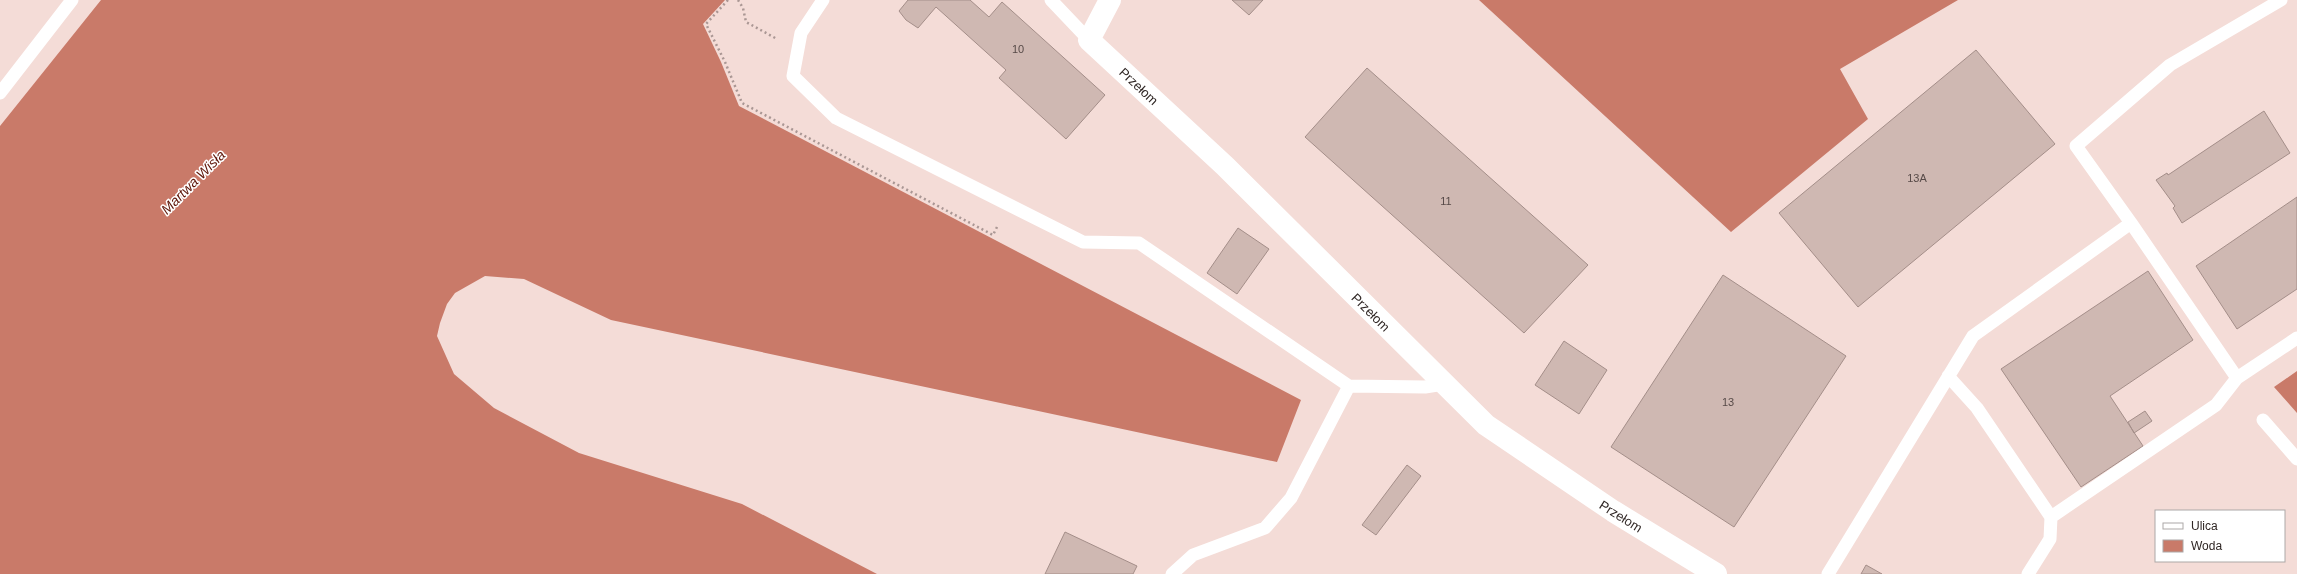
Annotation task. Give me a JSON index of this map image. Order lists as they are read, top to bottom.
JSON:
{
  "streets": {
    "street": ["Przełom"]
  },
  "water": ["Martwa Wisła"],
  "house_numbers": [
    "10",
    "13A",
    "11",
    "13"
  ],
  "legend": ["Ulica", "Woda"]
}
